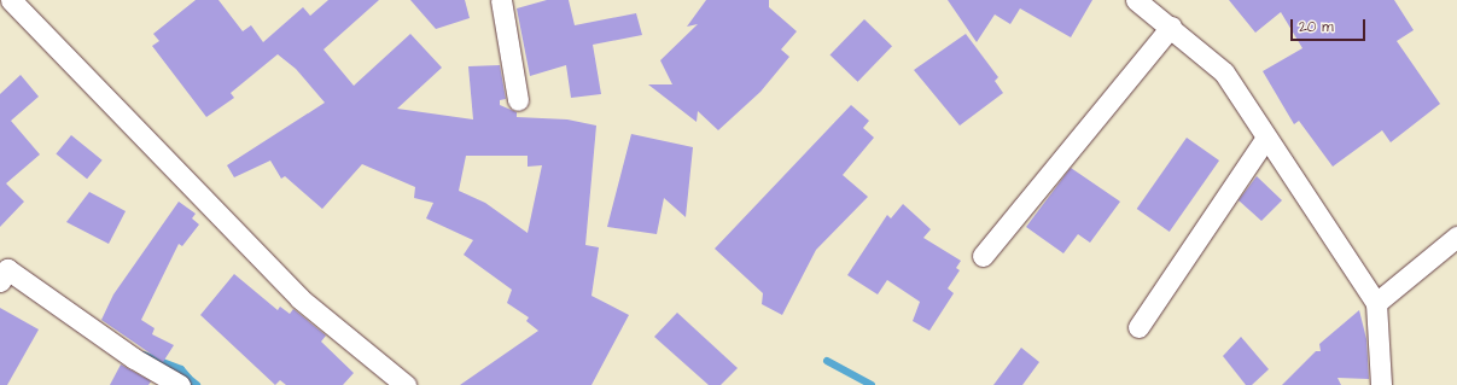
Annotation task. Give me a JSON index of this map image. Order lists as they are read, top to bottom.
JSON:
{
  "scale_bar": "20 m"
}
